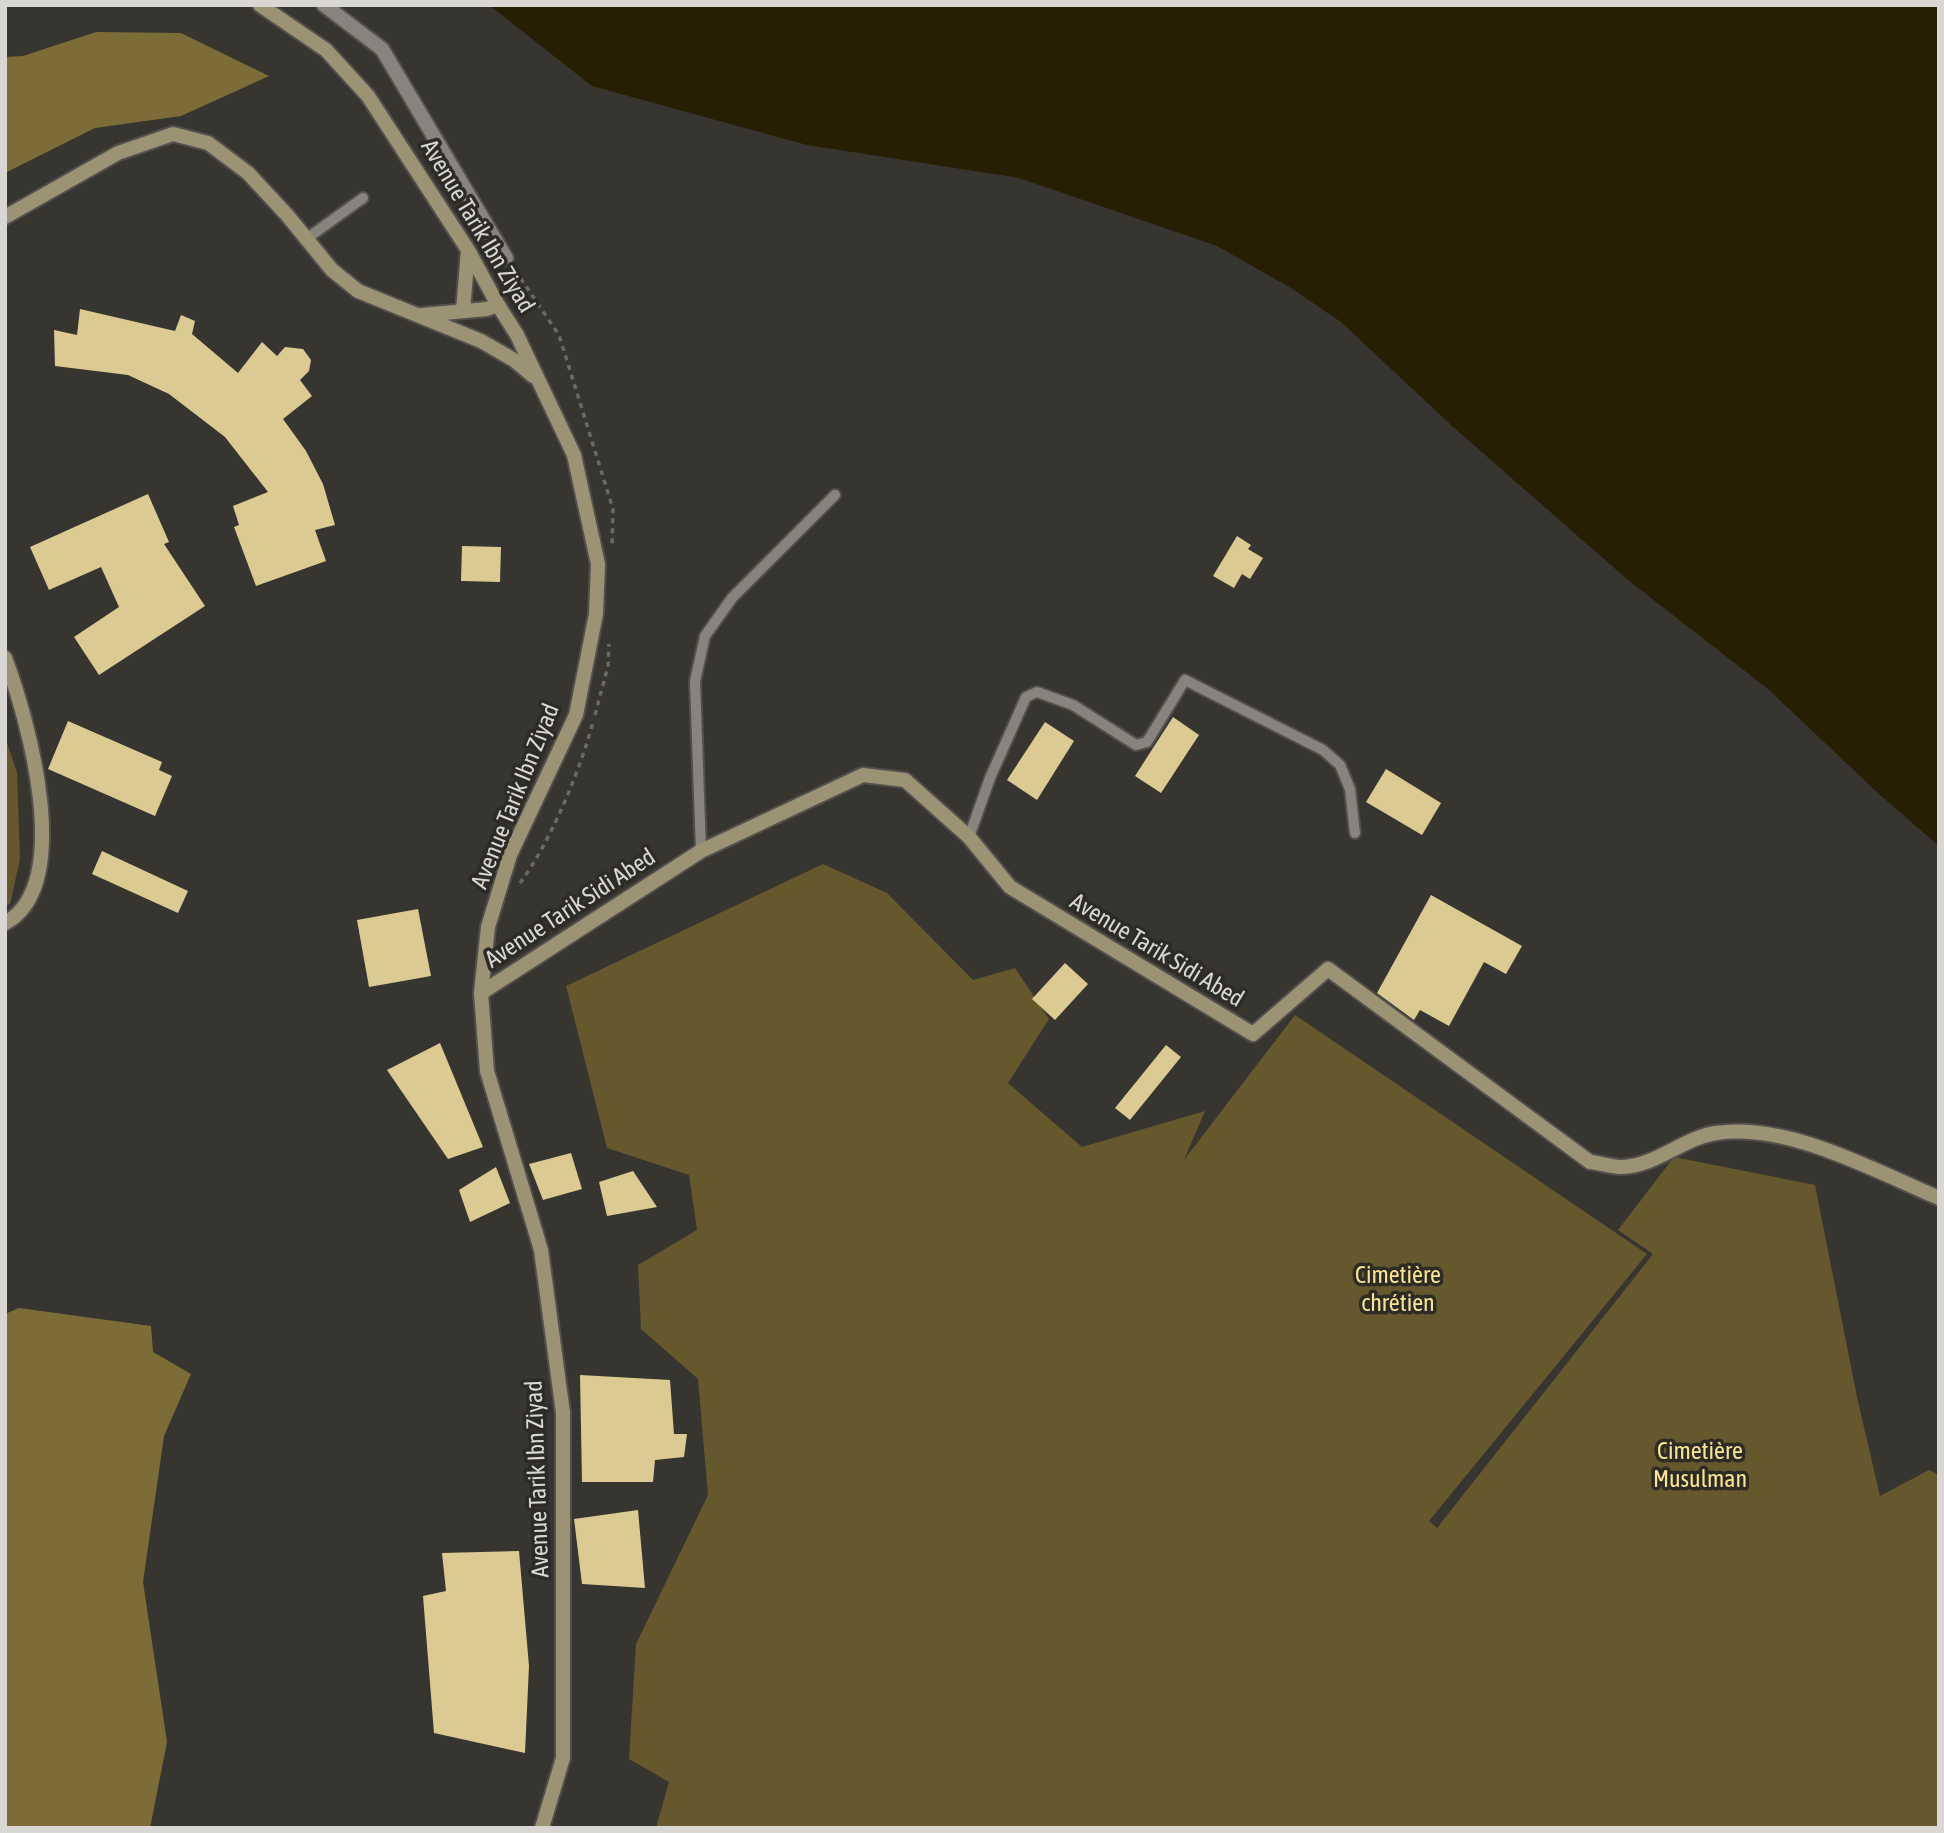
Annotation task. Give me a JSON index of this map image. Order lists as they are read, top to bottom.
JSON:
{
  "streets": {
    "street": ["Avenue Tarik Ibn Ziyad", "Avenue Tarik Sidi Abed"]
  },
  "crossings": [
    ["Avenue Tarik Ibn Ziyad", "Avenue Tarik Sidi Abed"]
  ],
  "parks": ["Cimetière chrétien", "Cimetière Musulman"]
}
